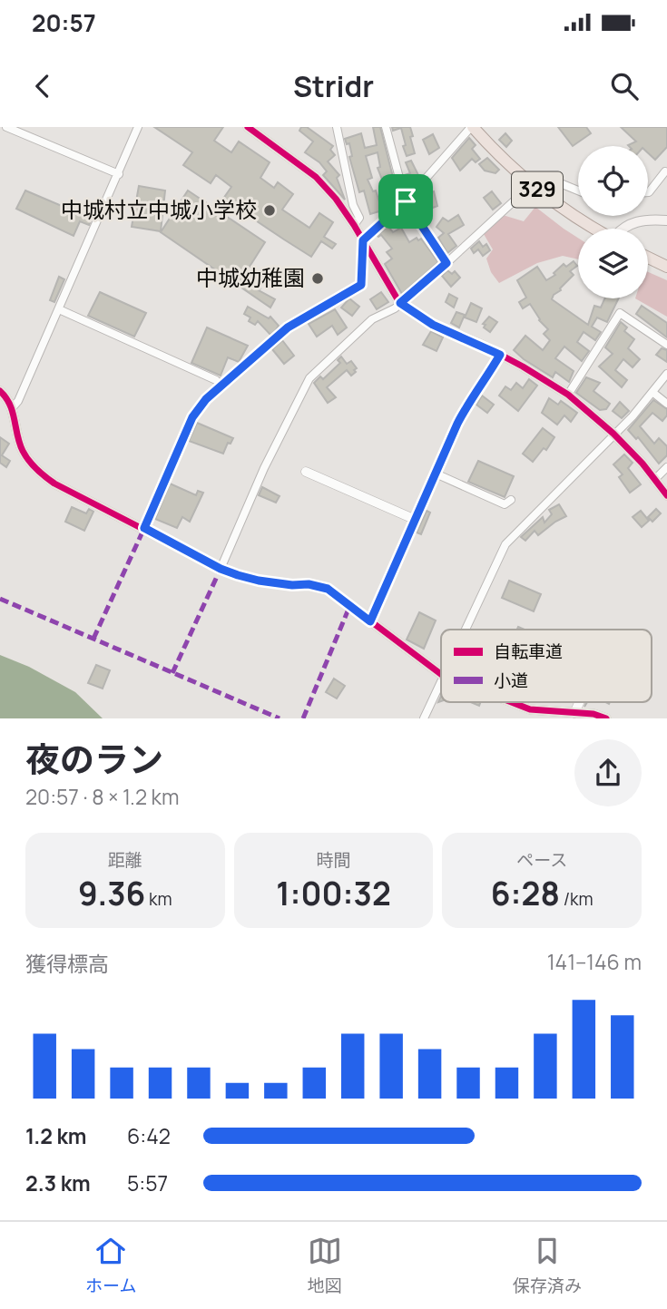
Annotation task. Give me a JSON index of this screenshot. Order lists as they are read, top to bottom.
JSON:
{
  "streets": {
    "highway": ["329"]
  },
  "places": ["中城村立中城小学校", "中城幼稚園"],
  "legend": ["自転車道", "小道"],
  "page": {
    "status": "20:57",
    "header": "Stridr",
    "heading": ["夜のラン", "20:57 · 8 × 1.2 km"],
    "stats": [
      ["距離", "9.36 km"],
      ["時間", "1:00:32"],
      ["ペース", "6:28 /km"]
    ],
    "chart": ["獲得標高", "141–146 m"],
    "list": [
      {
        "name": "1.2 km",
        "note": "6:42"
      },
      {
        "name": "2.3 km",
        "note": "5:57"
      }
    ],
    "tabs": ["ホーム", "地図", "保存済み"]
  }
}
